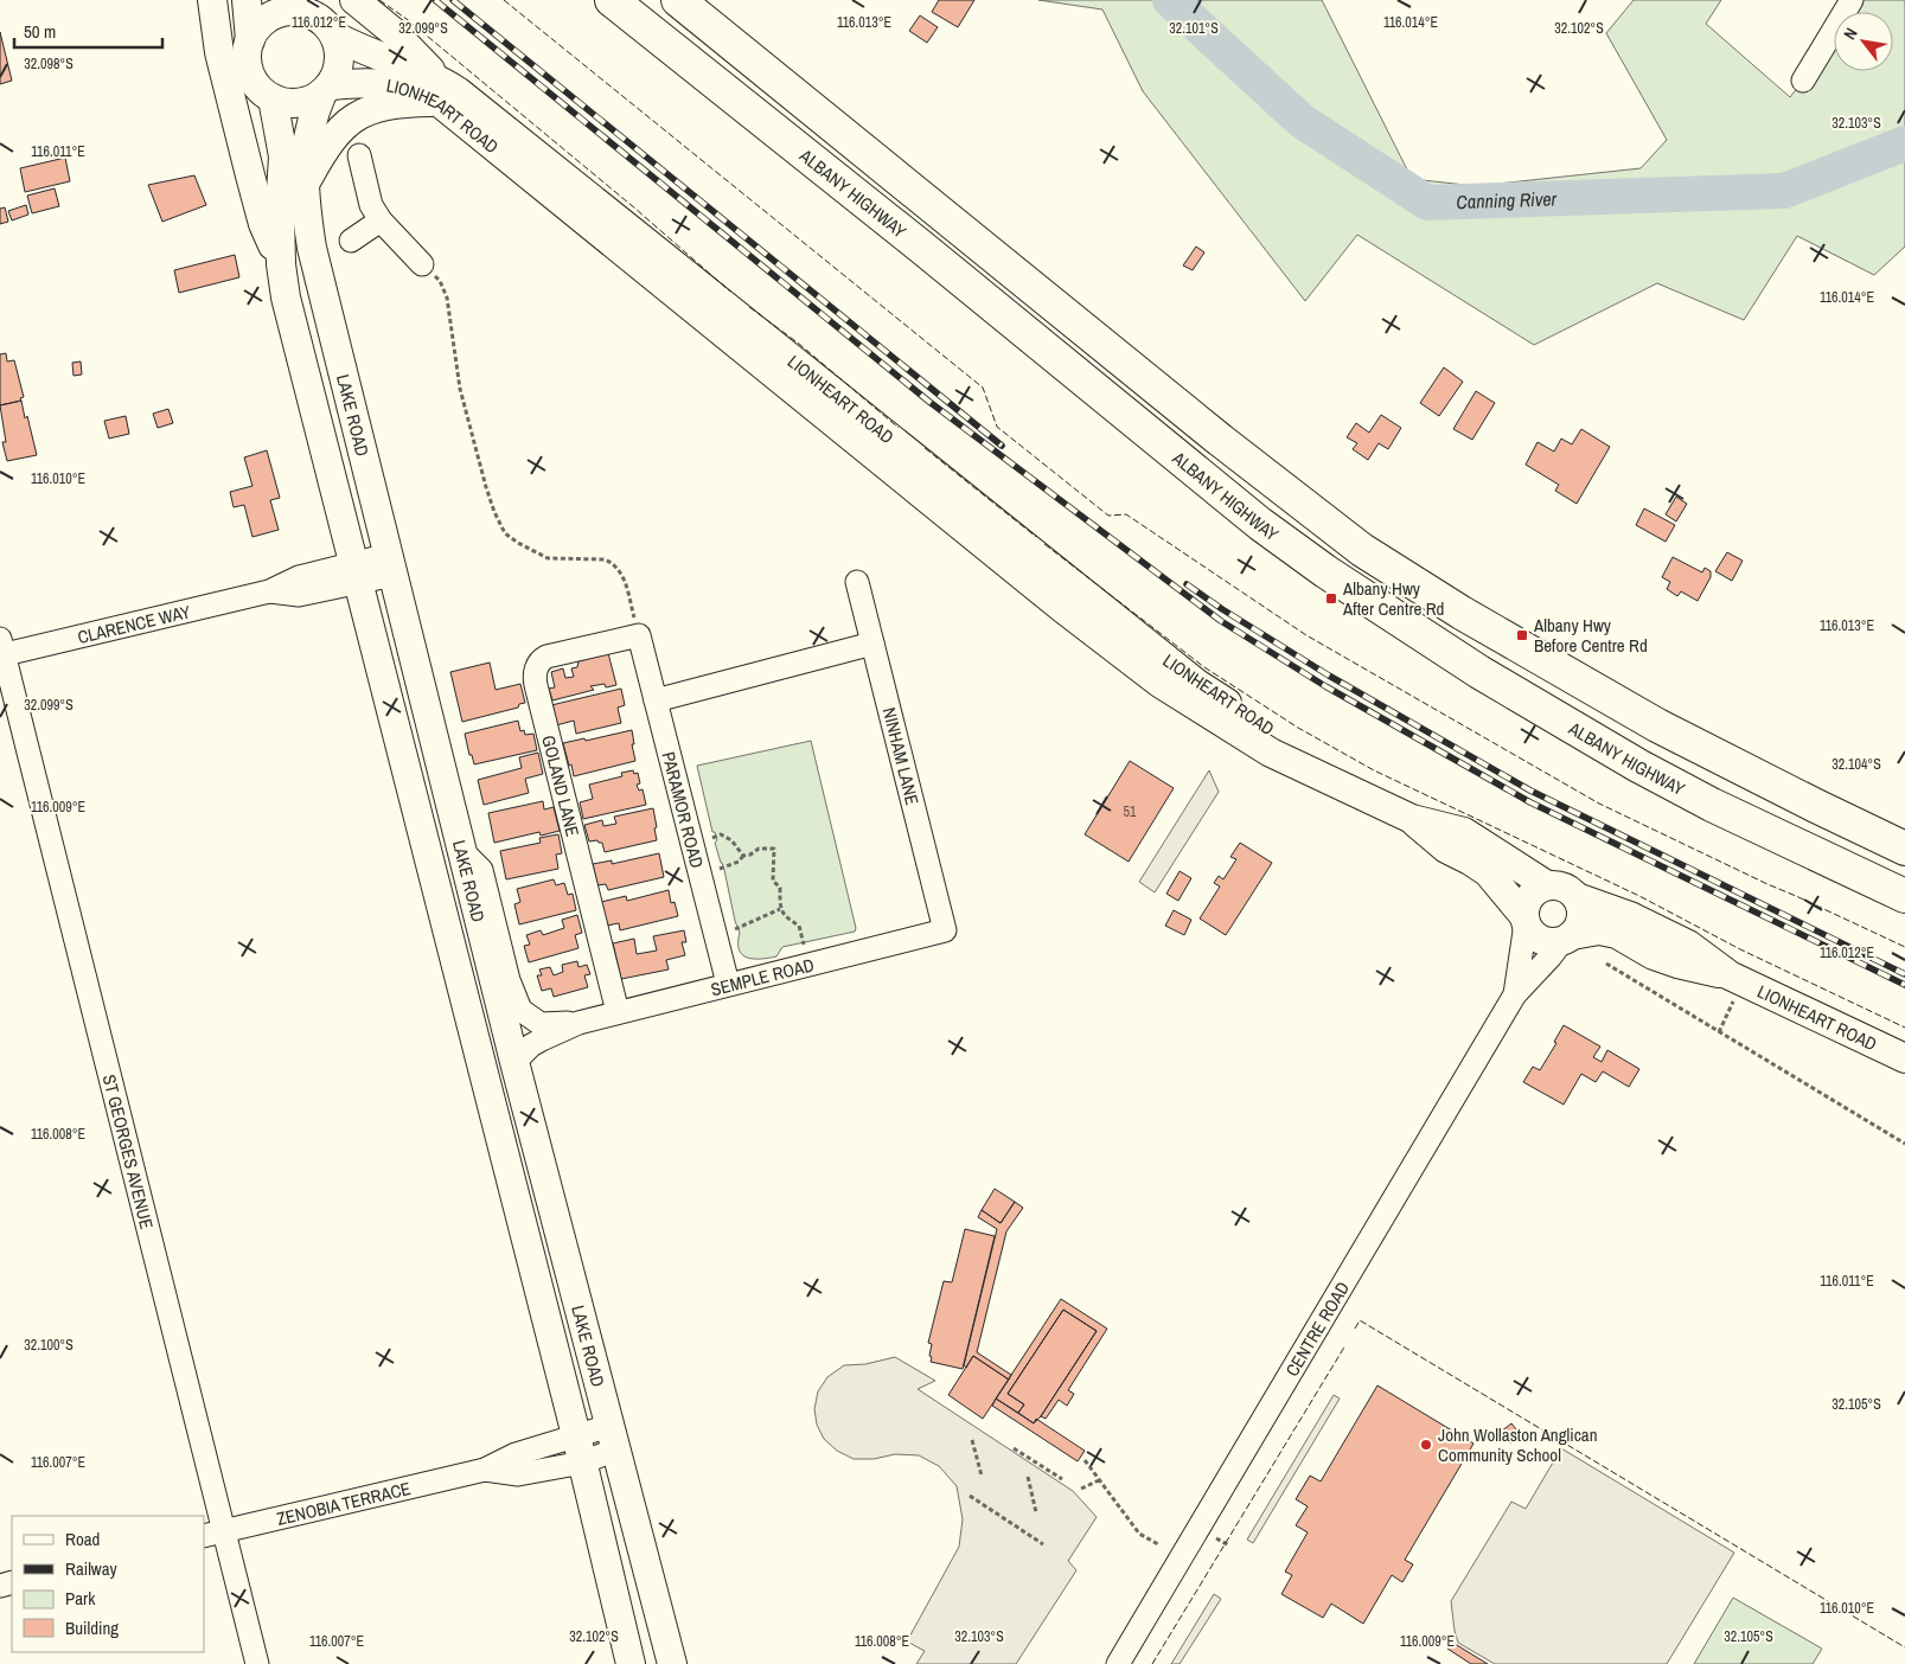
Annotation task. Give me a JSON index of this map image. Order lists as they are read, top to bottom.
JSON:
{
  "streets": {
    "highway": ["ALBANY HIGHWAY"],
    "main road": ["LIONHEART ROAD", "LAKE ROAD"],
    "street": [
      "CLARENCE WAY",
      "NINHAM LANE",
      "GOLAND LANE",
      "PARAMOR ROAD",
      "SEMPLE ROAD",
      "ST GEORGES AVENUE",
      "CENTRE ROAD",
      "ZENOBIA TERRACE"
    ]
  },
  "crossings": [
    ["LIONHEART ROAD", "LAKE ROAD"],
    ["LIONHEART ROAD", "CENTRE ROAD"],
    ["LAKE ROAD", "CLARENCE WAY"],
    ["LAKE ROAD", "SEMPLE ROAD"],
    ["LAKE ROAD", "ZENOBIA TERRACE"],
    ["CLARENCE WAY", "ST GEORGES AVENUE"],
    ["NINHAM LANE", "SEMPLE ROAD"],
    ["GOLAND LANE", "PARAMOR ROAD"],
    ["GOLAND LANE", "SEMPLE ROAD"],
    ["PARAMOR ROAD", "SEMPLE ROAD"],
    ["ST GEORGES AVENUE", "ZENOBIA TERRACE"]
  ],
  "water": ["Canning River"],
  "places": {
    "transit": ["Albany Hwy After Centre Rd", "Albany Hwy Before Centre Rd"],
    "other": ["John Wollaston Anglican Community School"]
  },
  "house_numbers": ["51"],
  "legend": [
    "Road",
    "Railway",
    "Park",
    "Building"
  ],
  "scale_bar": "50 m",
  "north": "top left",
  "coordinates": [
    "116.013°E",
    "116.014°E",
    "116.012°E",
    "32.099°S",
    "32.101°S",
    "32.102°S",
    "32.098°S",
    "32.103°S",
    "116.011°E",
    "116.010°E",
    "32.104°S",
    "116.009°E",
    "116.008°E",
    "32.100°S",
    "32.105°S",
    "116.007°E"
  ]
}
